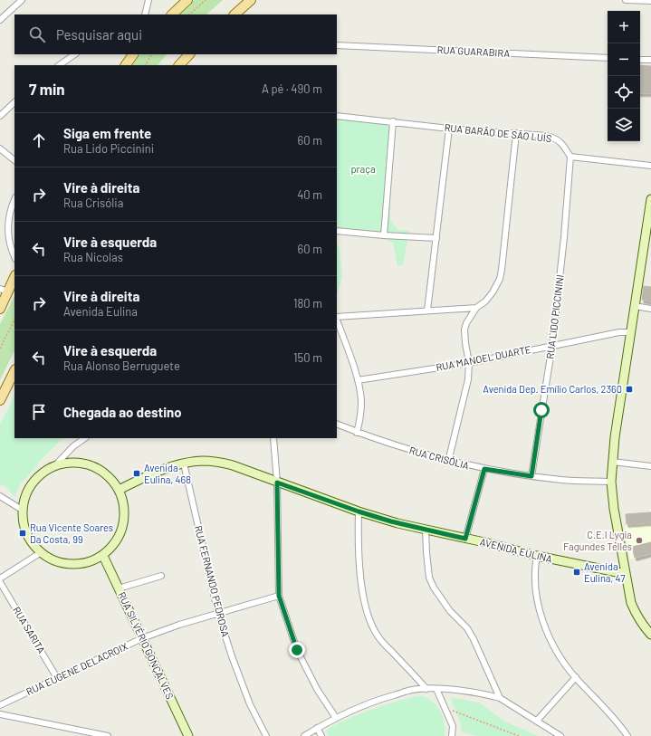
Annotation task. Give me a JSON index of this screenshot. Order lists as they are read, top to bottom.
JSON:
{
  "streets": {
    "street": [
      "RUA GUARABIRA",
      "RUA BARÃO DE SÃO LUÍS",
      "RUA LIDO PICCININI",
      "RUA MANOEL DUARTE",
      "RUA CRISÓLIA",
      "AVENIDA EULINA",
      "RUA FERNANDO PEDROSA",
      "RUA SARITA",
      "RUA SILVÉRIO GONÇALVES",
      "RUA EUGENE DELACROIX"
    ]
  },
  "crossings": [
    ["RUA BARÃO DE SÃO LUÍS", "RUA LIDO PICCININI"],
    ["RUA LIDO PICCININI", "RUA MANOEL DUARTE"],
    ["RUA LIDO PICCININI", "RUA CRISÓLIA"],
    ["AVENIDA EULINA", "RUA FERNANDO PEDROSA"],
    ["AVENIDA EULINA", "RUA SILVÉRIO GONÇALVES"],
    ["RUA FERNANDO PEDROSA", "RUA EUGENE DELACROIX"],
    ["RUA SARITA", "RUA EUGENE DELACROIX"],
    ["RUA SILVÉRIO GONÇALVES", "RUA EUGENE DELACROIX"]
  ],
  "parks": ["praça"],
  "places": {
    "transit": [
      "Avenida Dep. Emílio Carlos, 2360",
      "Avenida Eulina, 468",
      "Rua Vicente Soares Da Costa, 99",
      "Avenida Eulina, 47"
    ],
    "other": ["C.E.I Lygia Fagundes Telles"]
  },
  "page": {
    "map_buttons": ["+", "−"],
    "search": "Pesquisar aqui",
    "heading": ["7 min", "A pé · 490 m"],
    "list": [
      ["Siga em frente", "Rua Lido Piccinini", "60 m"],
      ["Vire à direita", "Rua Crisólia", "40 m"],
      ["Vire à esquerda", "Rua Nicolas", "60 m"],
      ["Vire à direita", "Avenida Eulina", "180 m"],
      ["Vire à esquerda", "Rua Alonso Berruguete", "150 m"],
      "Chegada ao destino"
    ]
  }
}
